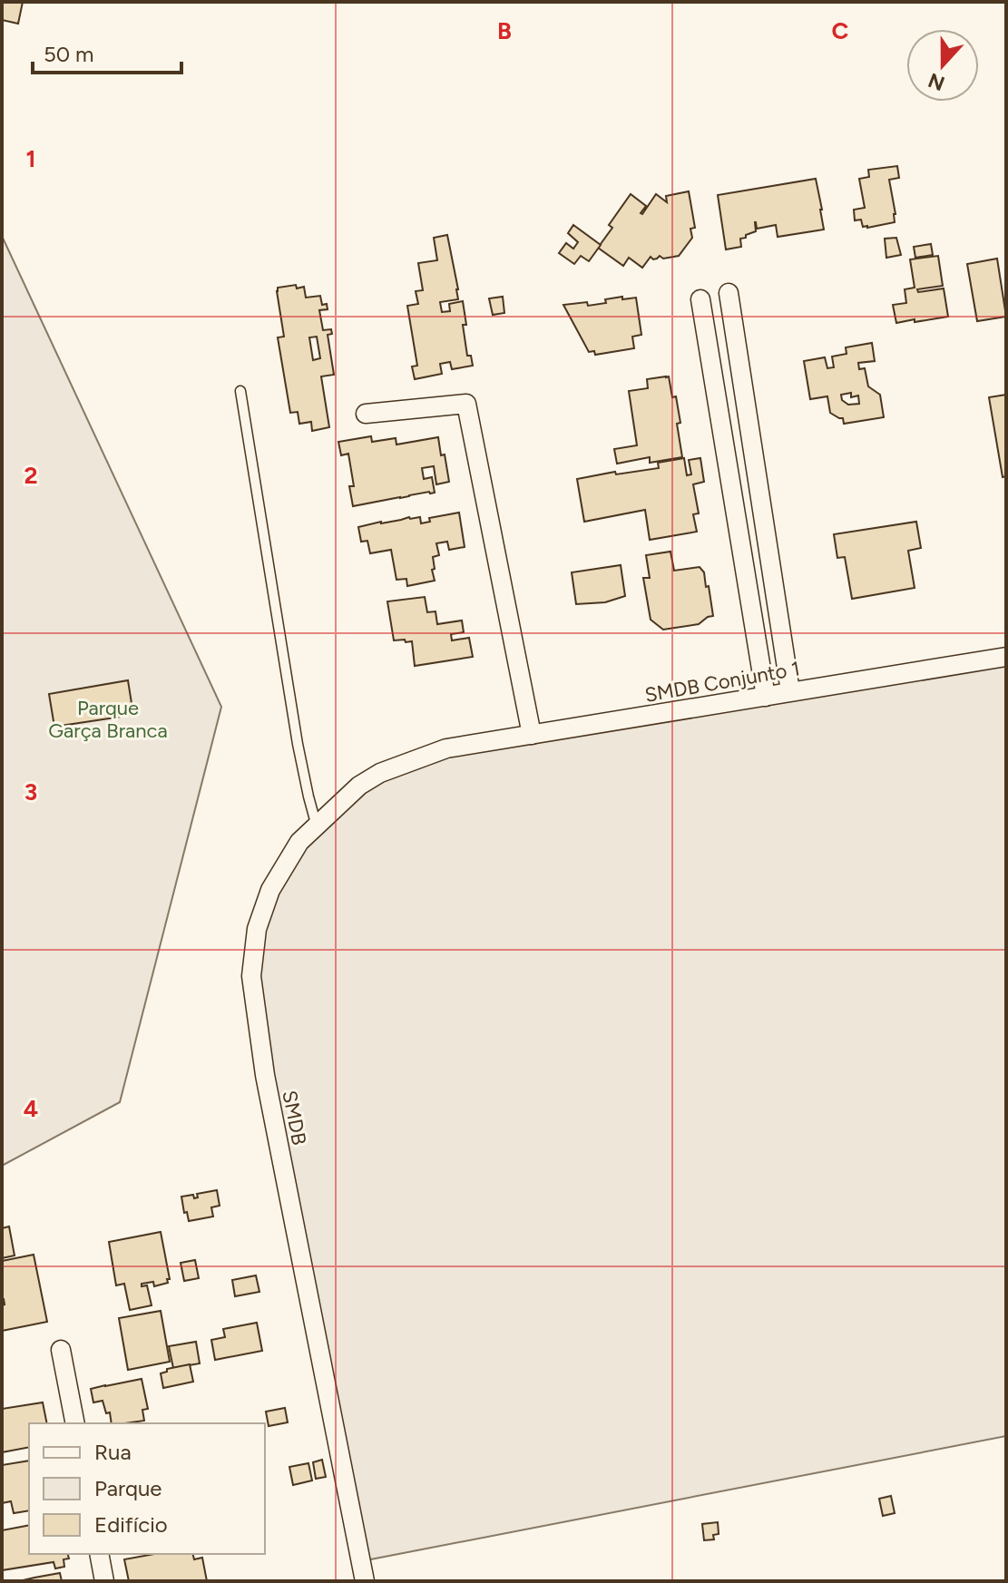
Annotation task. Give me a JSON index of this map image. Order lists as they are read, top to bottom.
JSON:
{
  "streets": {
    "street": ["SMDB Conjunto 1", "SMDB"]
  },
  "crossings": [
    ["SMDB Conjunto 1", "SMDB"]
  ],
  "parks": ["Parque Garça Branca"],
  "legend": ["Rua", "Parque", "Edifício"],
  "scale_bar": "50 m",
  "north": "bottom",
  "grid": {
    "columns": ["B", "C"],
    "rows": [
      "1",
      "2",
      "3",
      "4"
    ]
  }
}
